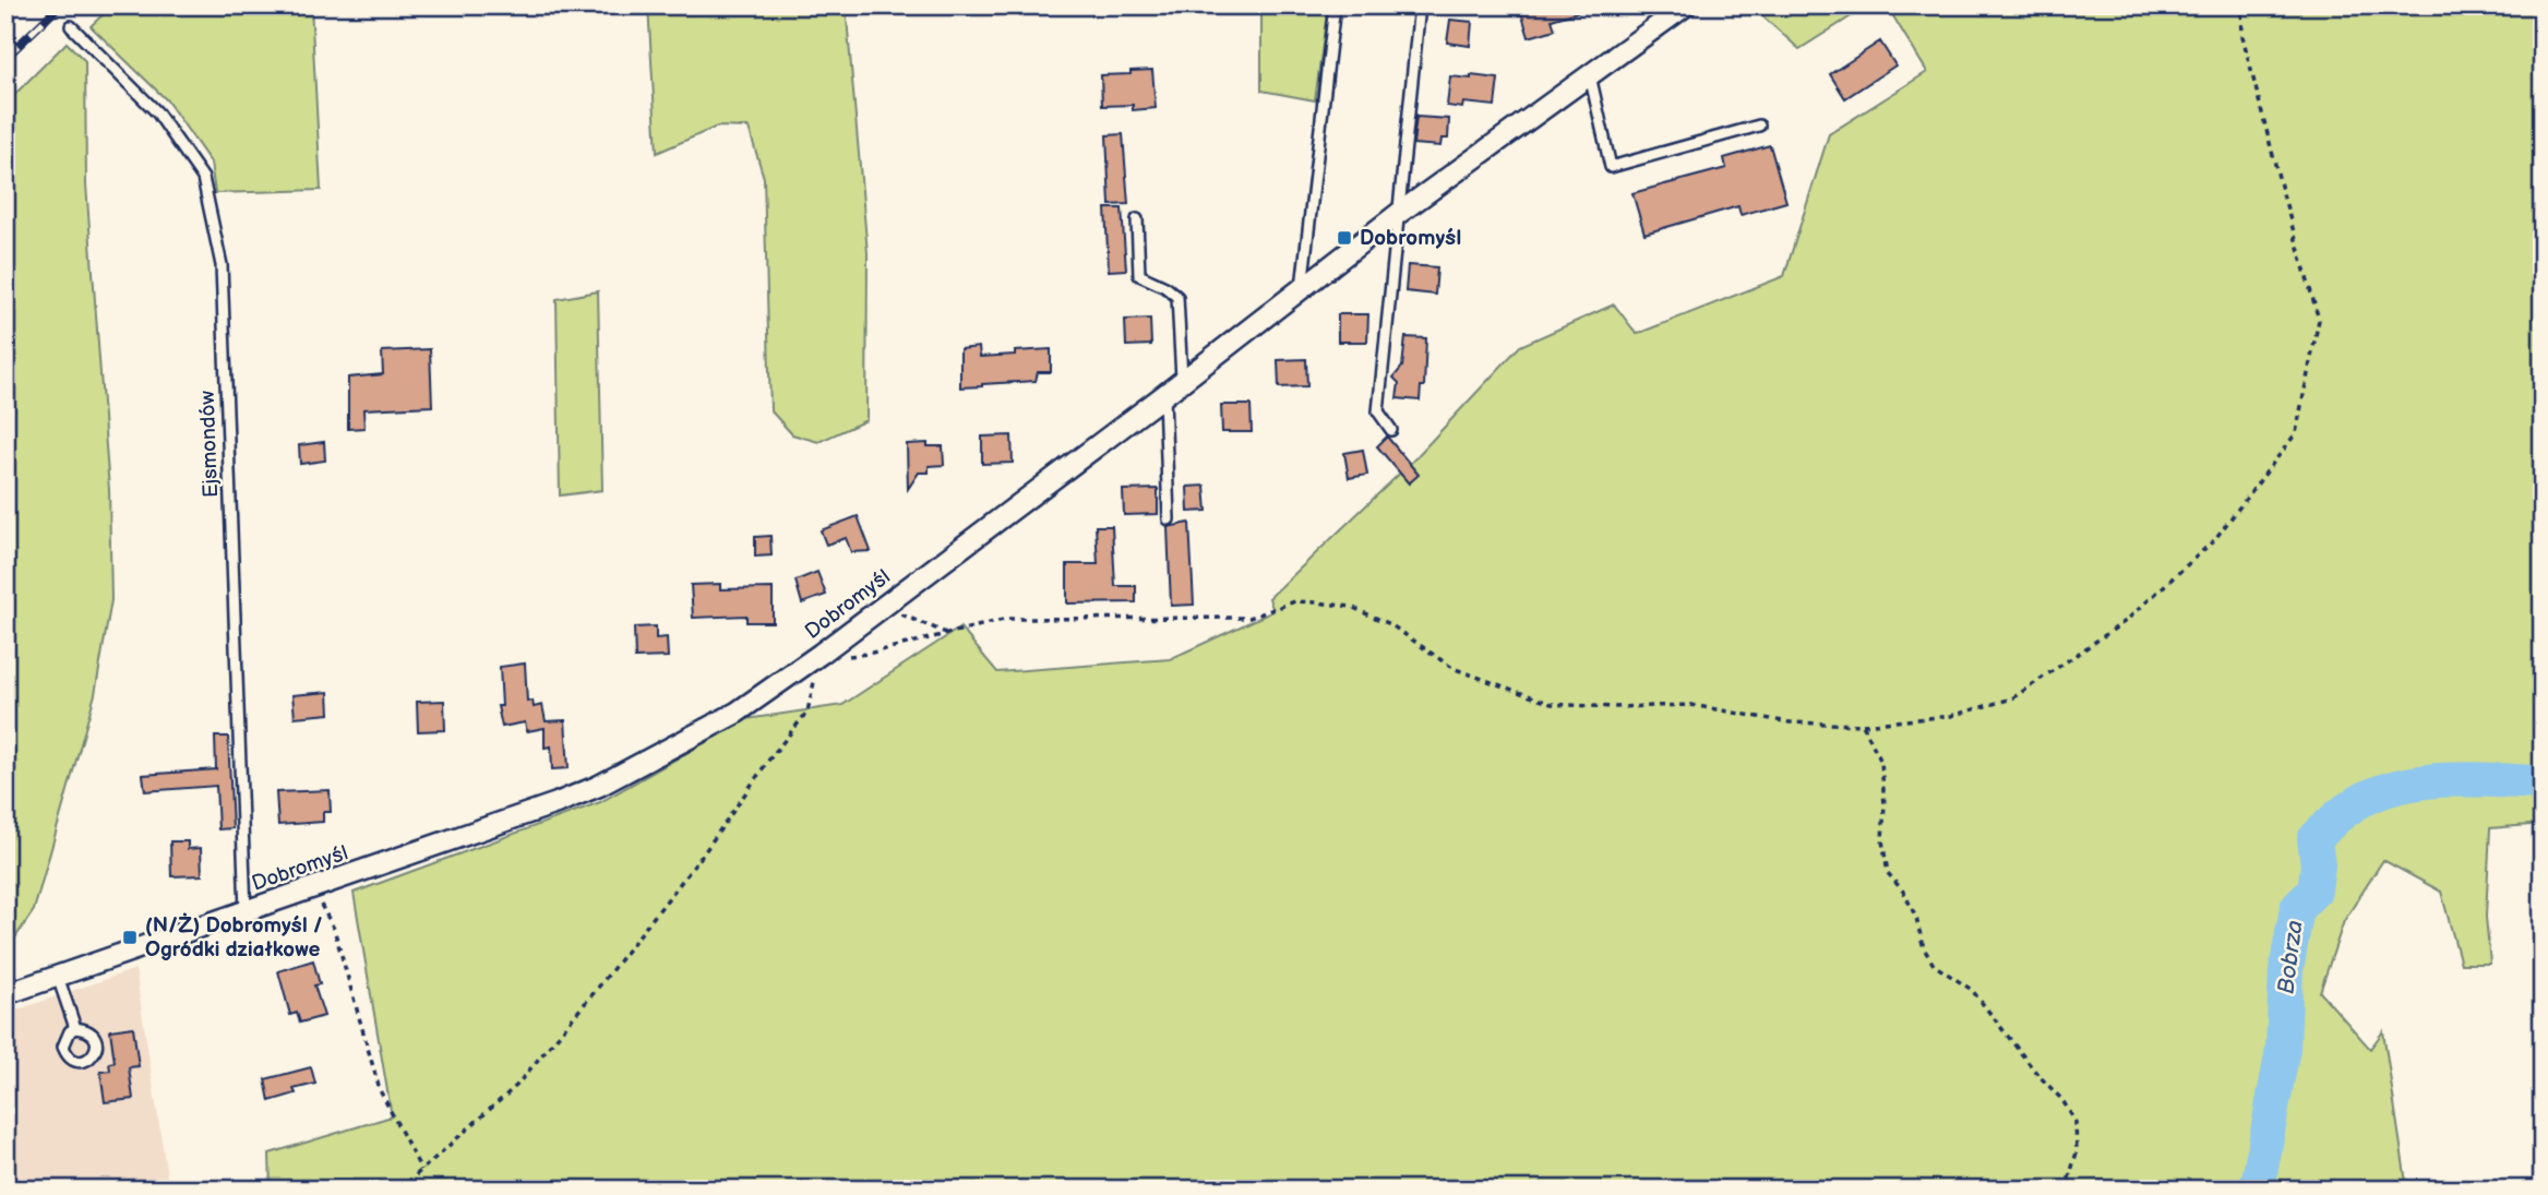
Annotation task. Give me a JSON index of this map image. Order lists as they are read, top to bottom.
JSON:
{
  "streets": {
    "street": ["Dobromyśl"],
    "lane": ["Ejsmondów"]
  },
  "crossings": [
    ["Ejsmondów", "Dobromyśl"]
  ],
  "water": ["Bobrza"],
  "places": {
    "transit": ["Dobromyśl", "(N/Ż) Dobromyśl / Ogródki działkowe"]
  }
}
